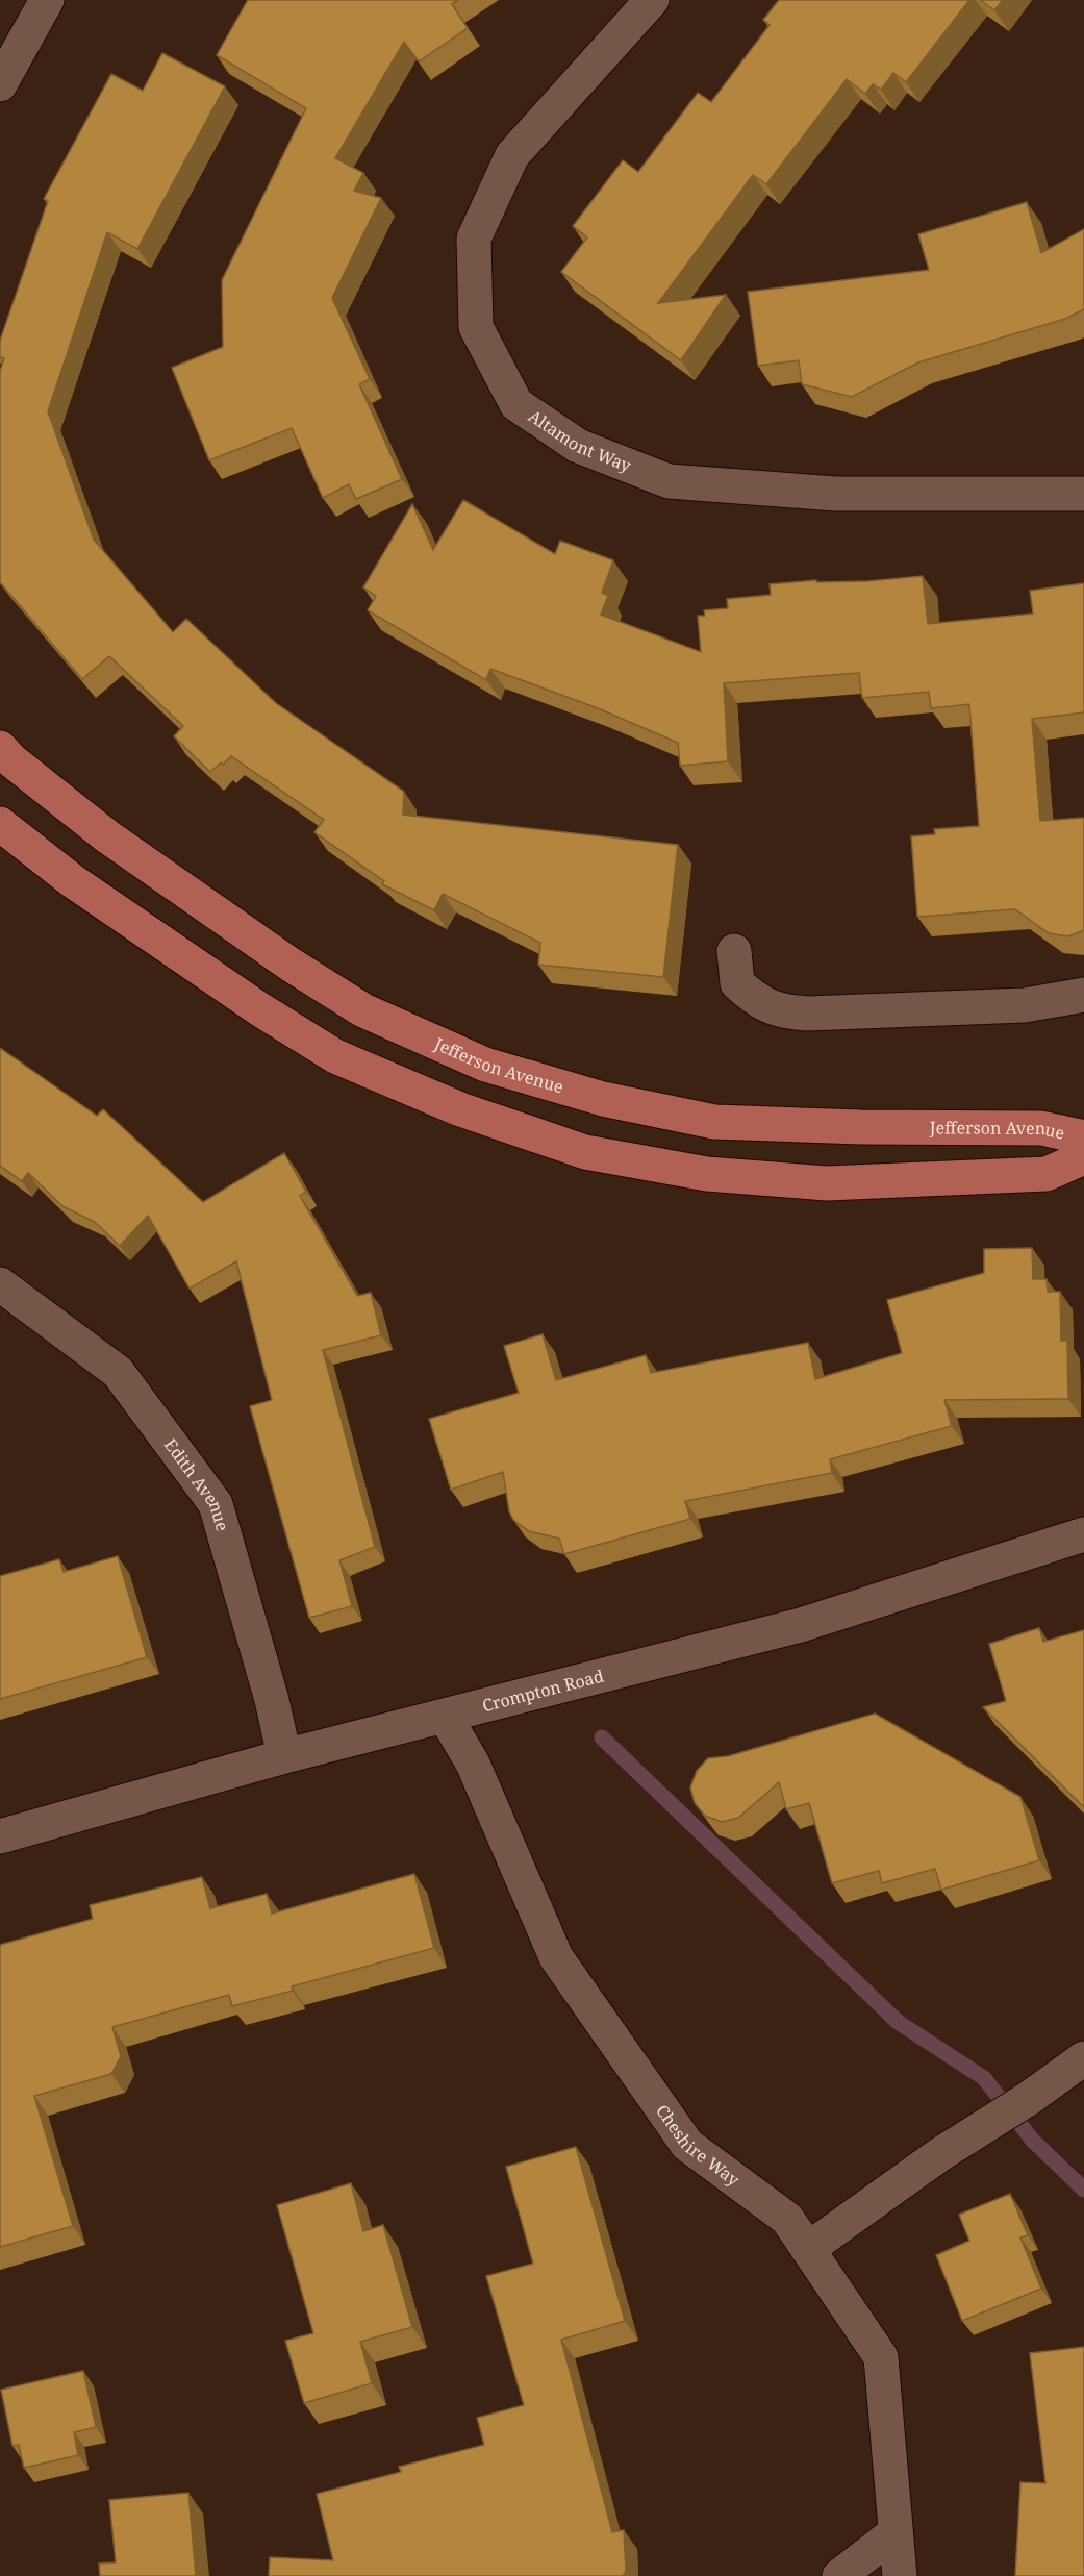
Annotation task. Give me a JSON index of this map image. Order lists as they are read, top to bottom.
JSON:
{
  "streets": {
    "main road": ["Jefferson Avenue"],
    "street": [
      "Altamont Way",
      "Edith Avenue",
      "Crompton Road",
      "Cheshire Way"
    ]
  },
  "crossings": [
    ["Edith Avenue", "Crompton Road"],
    ["Crompton Road", "Cheshire Way"]
  ]
}
